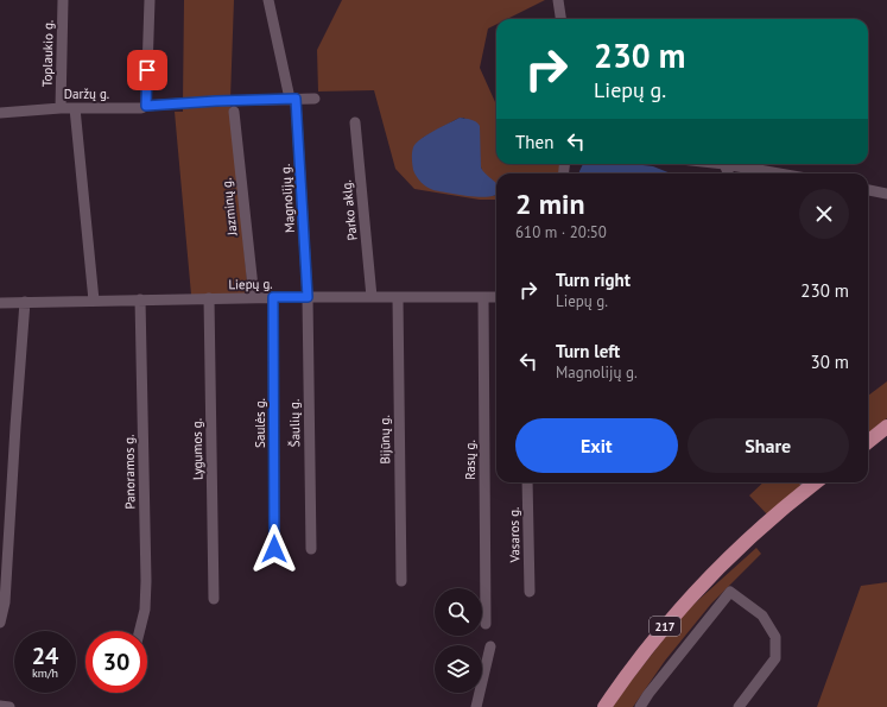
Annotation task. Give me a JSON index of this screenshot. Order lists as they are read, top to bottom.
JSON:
{
  "streets": {
    "main road": ["217"],
    "street": [
      "Toplaukio g.",
      "Daržų g.",
      "Magnolijų g.",
      "Jazminų g.",
      "Parko aklg.",
      "Liepų g.",
      "Saulės g.",
      "Šaulių g.",
      "Bijūnų g.",
      "Lygumos g.",
      "Rasų g.",
      "Panoramos g.",
      "Vasaros g."
    ]
  },
  "crossings": [
    ["Toplaukio g.", "Daržų g."],
    ["Daržų g.", "Magnolijų g."],
    ["Magnolijų g.", "Liepų g."],
    ["Magnolijų g.", "Šaulių g."],
    ["Jazminų g.", "Liepų g."],
    ["Parko aklg.", "Liepų g."],
    ["Liepų g.", "Saulės g."],
    ["Liepų g.", "Šaulių g."],
    ["Liepų g.", "Bijūnų g."],
    ["Liepų g.", "Lygumos g."],
    ["Liepų g.", "Rasų g."],
    ["Liepų g.", "Panoramos g."]
  ],
  "page": {
    "turn": ["230 m", "Liepų g."],
    "then": "Then",
    "heading": ["2 min", "610 m · 20:50"],
    "list": [
      {
        "name": "Turn right",
        "note": "Liepų g.",
        "value": "230 m"
      },
      {
        "name": "Turn left",
        "note": "Magnolijų g.",
        "value": "30 m"
      }
    ],
    "buttons": ["Exit", "Share"],
    "speed": "24 km/h",
    "limit": "30"
  }
}
